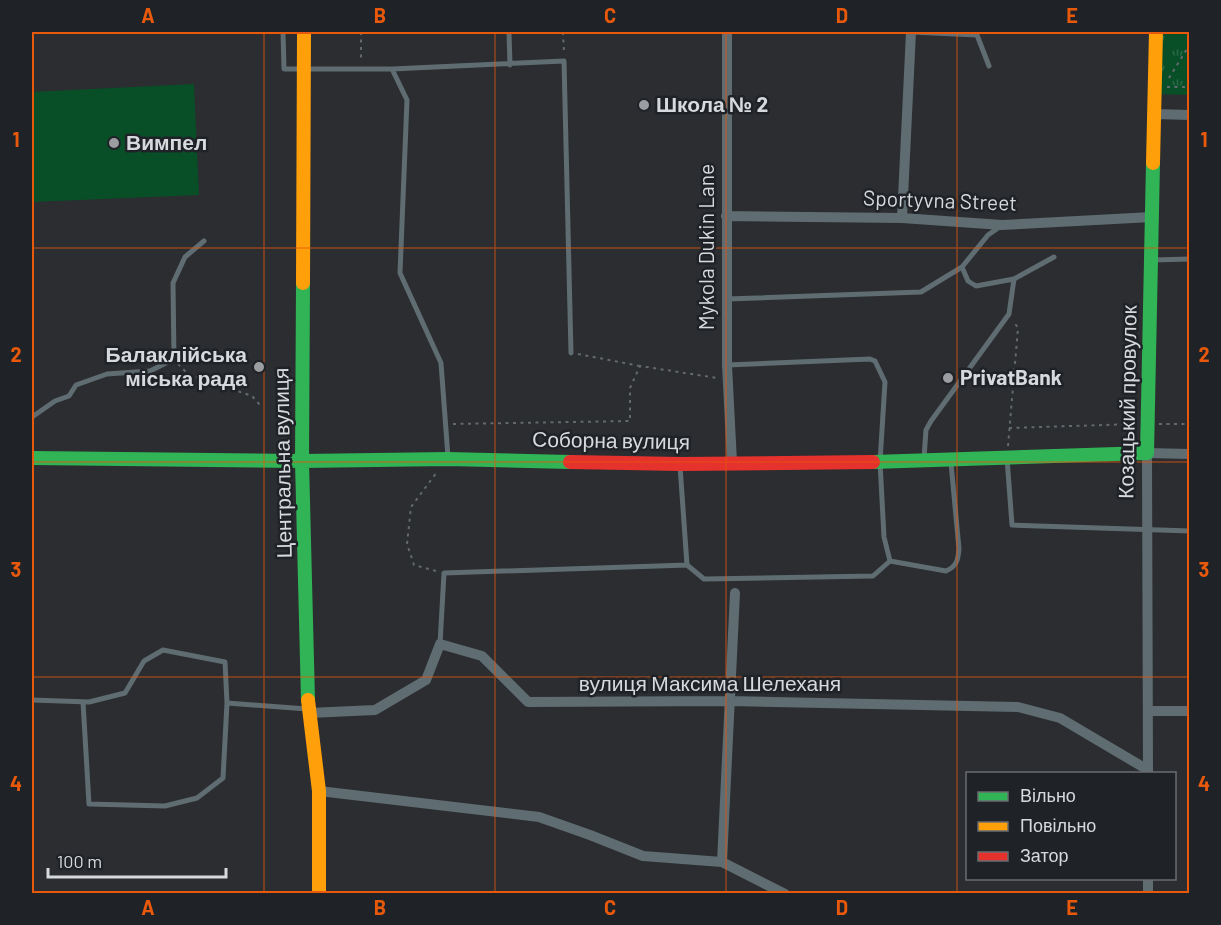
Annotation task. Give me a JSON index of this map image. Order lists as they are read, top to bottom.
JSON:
{
  "streets": {
    "street": [
      "Sportyvna Street",
      "Mykola Dukin Lane",
      "Козацький провулок",
      "Соборна вулиця",
      "Центральна вулиця",
      "вулиця Максима Шелеханя"
    ]
  },
  "crossings": [
    ["Sportyvna Street", "Mykola Dukin Lane"],
    ["Sportyvna Street", "Козацький провулок"],
    ["Mykola Dukin Lane", "Соборна вулиця"],
    ["Козацький провулок", "Соборна вулиця"],
    ["Козацький провулок", "вулиця Максима Шелеханя"],
    ["Соборна вулиця", "Центральна вулиця"]
  ],
  "places": [
    "Школа № 2",
    "Вимпел",
    "Балаклійська міська рада",
    "PrivatBank"
  ],
  "legend": ["Вільно", "Повільно", "Затор"],
  "scale_bar": "100 m",
  "grid": {
    "columns": [
      "A",
      "B",
      "C",
      "D",
      "E"
    ],
    "rows": [
      "1",
      "2",
      "3",
      "4"
    ]
  }
}
